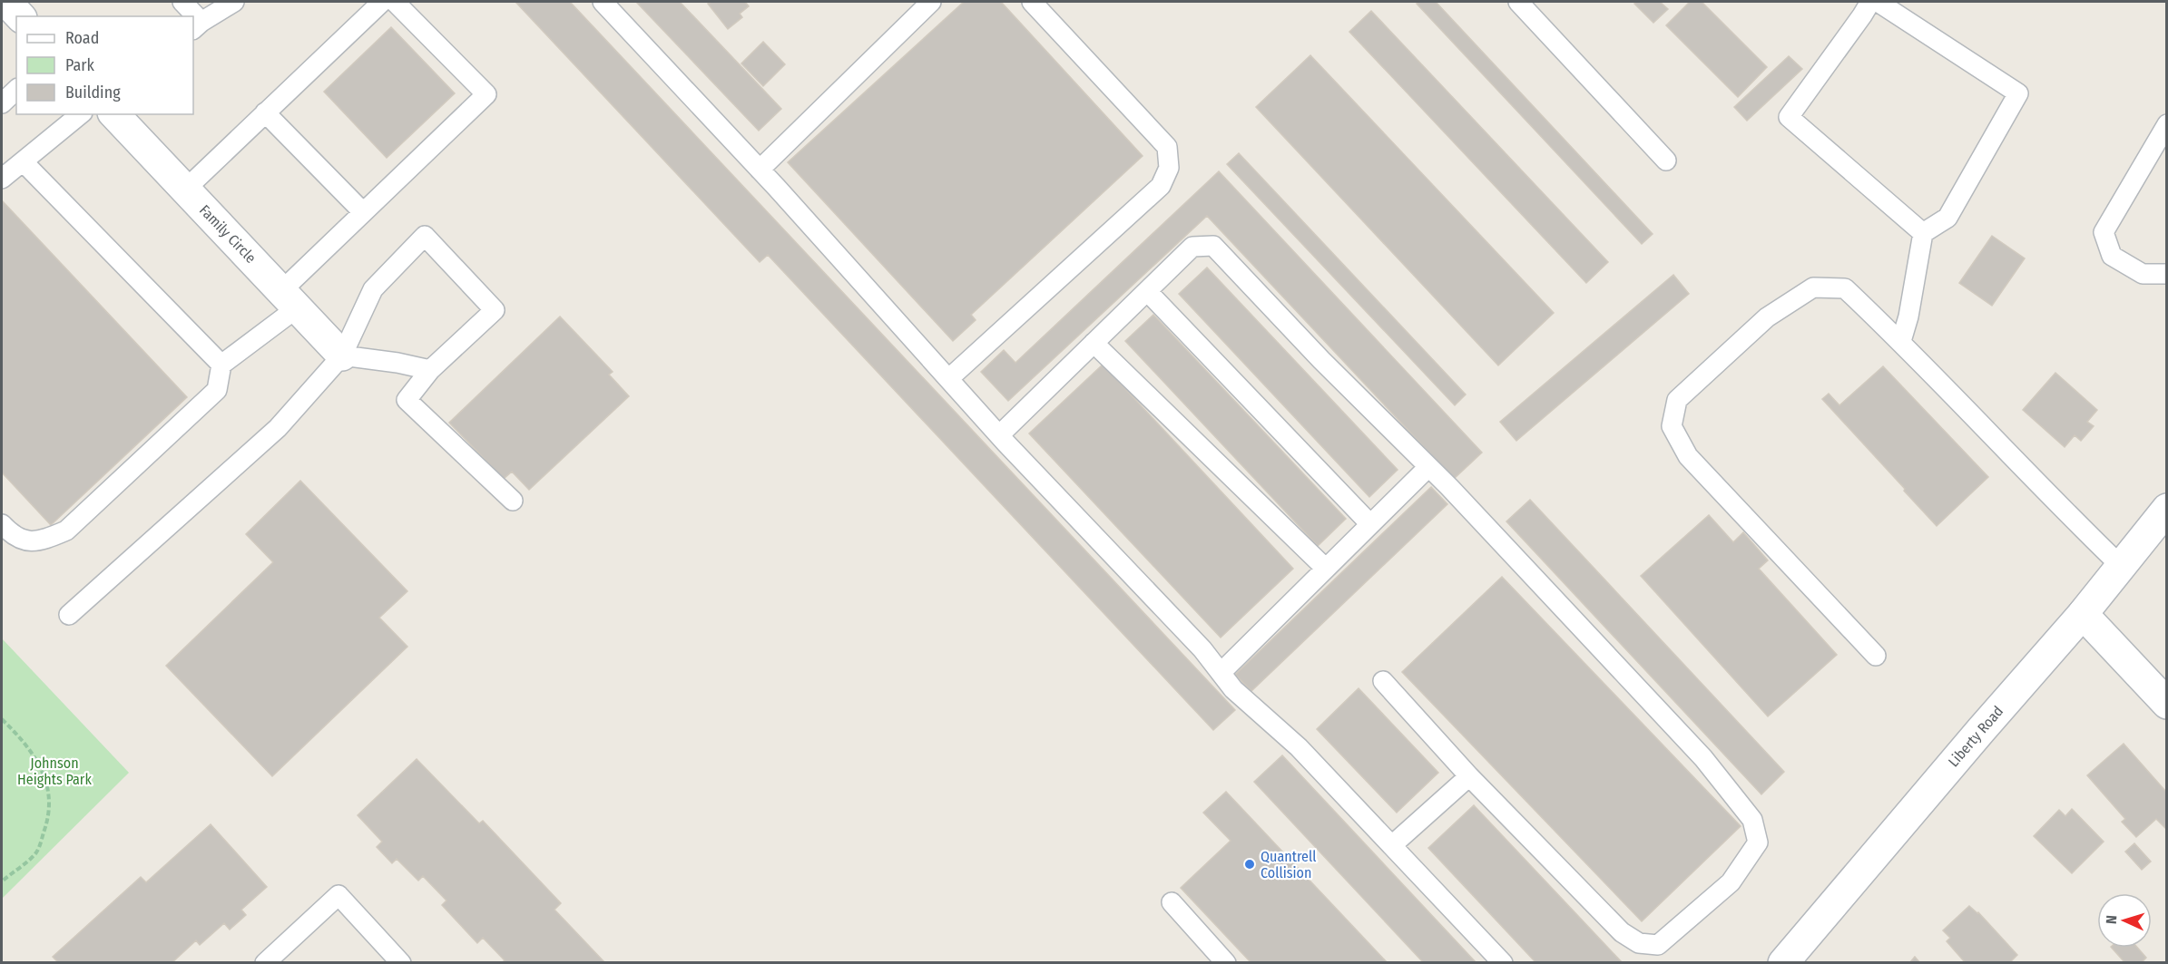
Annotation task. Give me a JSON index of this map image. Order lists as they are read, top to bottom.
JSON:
{
  "streets": {
    "main road": ["Family Circle", "Liberty Road"]
  },
  "parks": ["Johnson Heights Park"],
  "places": ["Quantrell Collision"],
  "legend": ["Road", "Park", "Building"],
  "north": "left"
}
